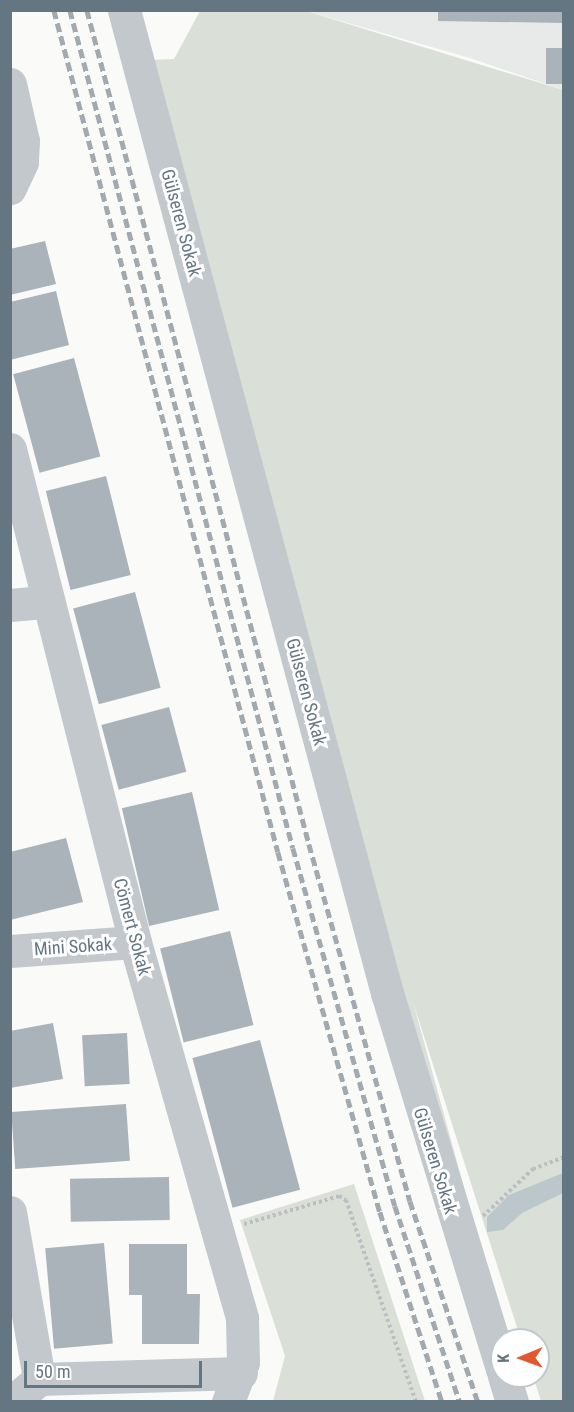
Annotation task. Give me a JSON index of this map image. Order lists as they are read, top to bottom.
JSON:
{
  "streets": {
    "street": ["Gülseren Sokak", "Cömert Sokak", "Mini Sokak"]
  },
  "crossings": [
    ["Cömert Sokak", "Mini Sokak"]
  ],
  "scale_bar": "50 m",
  "north": "left"
}
